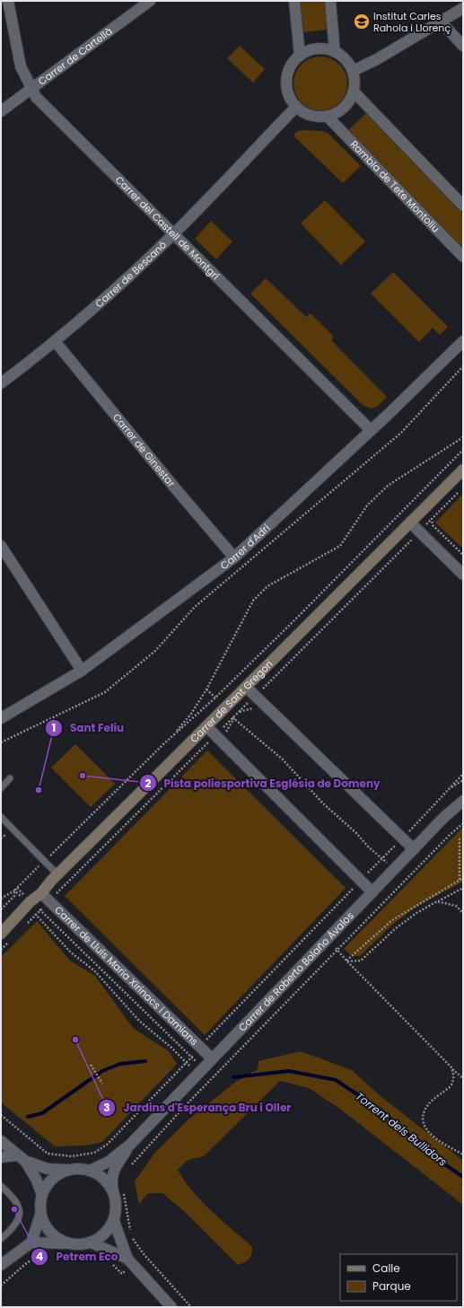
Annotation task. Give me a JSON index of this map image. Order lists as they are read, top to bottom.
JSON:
{
  "streets": {
    "main road": ["Carrer de Sant Gregori"],
    "street": [
      "Carrer de Cartellà",
      "Rambla de Tete Montoliu",
      "Carrer del Castell de Montgrí",
      "Carrer de Bescanó",
      "Carrer de Ginestar",
      "Carrer d'Adri",
      "Carrer de Roberto Bolaño Ávalos",
      "Carrer de Lluís Maria Xirinacs i Damians"
    ]
  },
  "crossings": [
    ["Carrer de Cartellà", "Carrer del Castell de Montgrí"],
    ["Rambla de Tete Montoliu", "Carrer de Bescanó"],
    ["Carrer del Castell de Montgrí", "Carrer de Bescanó"],
    ["Carrer del Castell de Montgrí", "Carrer d'Adri"],
    ["Carrer de Bescanó", "Carrer de Ginestar"],
    ["Carrer de Ginestar", "Carrer d'Adri"],
    ["Carrer de Sant Gregori", "Carrer de Lluís Maria Xirinacs i Damians"],
    ["Carrer de Roberto Bolaño Ávalos", "Carrer de Lluís Maria Xirinacs i Damians"]
  ],
  "water": ["Torrent dels Bullidors"],
  "places": {
    "school or university": ["Institut Carles Rahola i Llorenç"],
    "other": [
      "Pista poliesportiva Església de Domeny",
      "Sant Feliu",
      "Jardins d'Esperança Bru i Oller",
      "Petrem Eco"
    ]
  },
  "legend": ["Calle", "Parque"]
}
